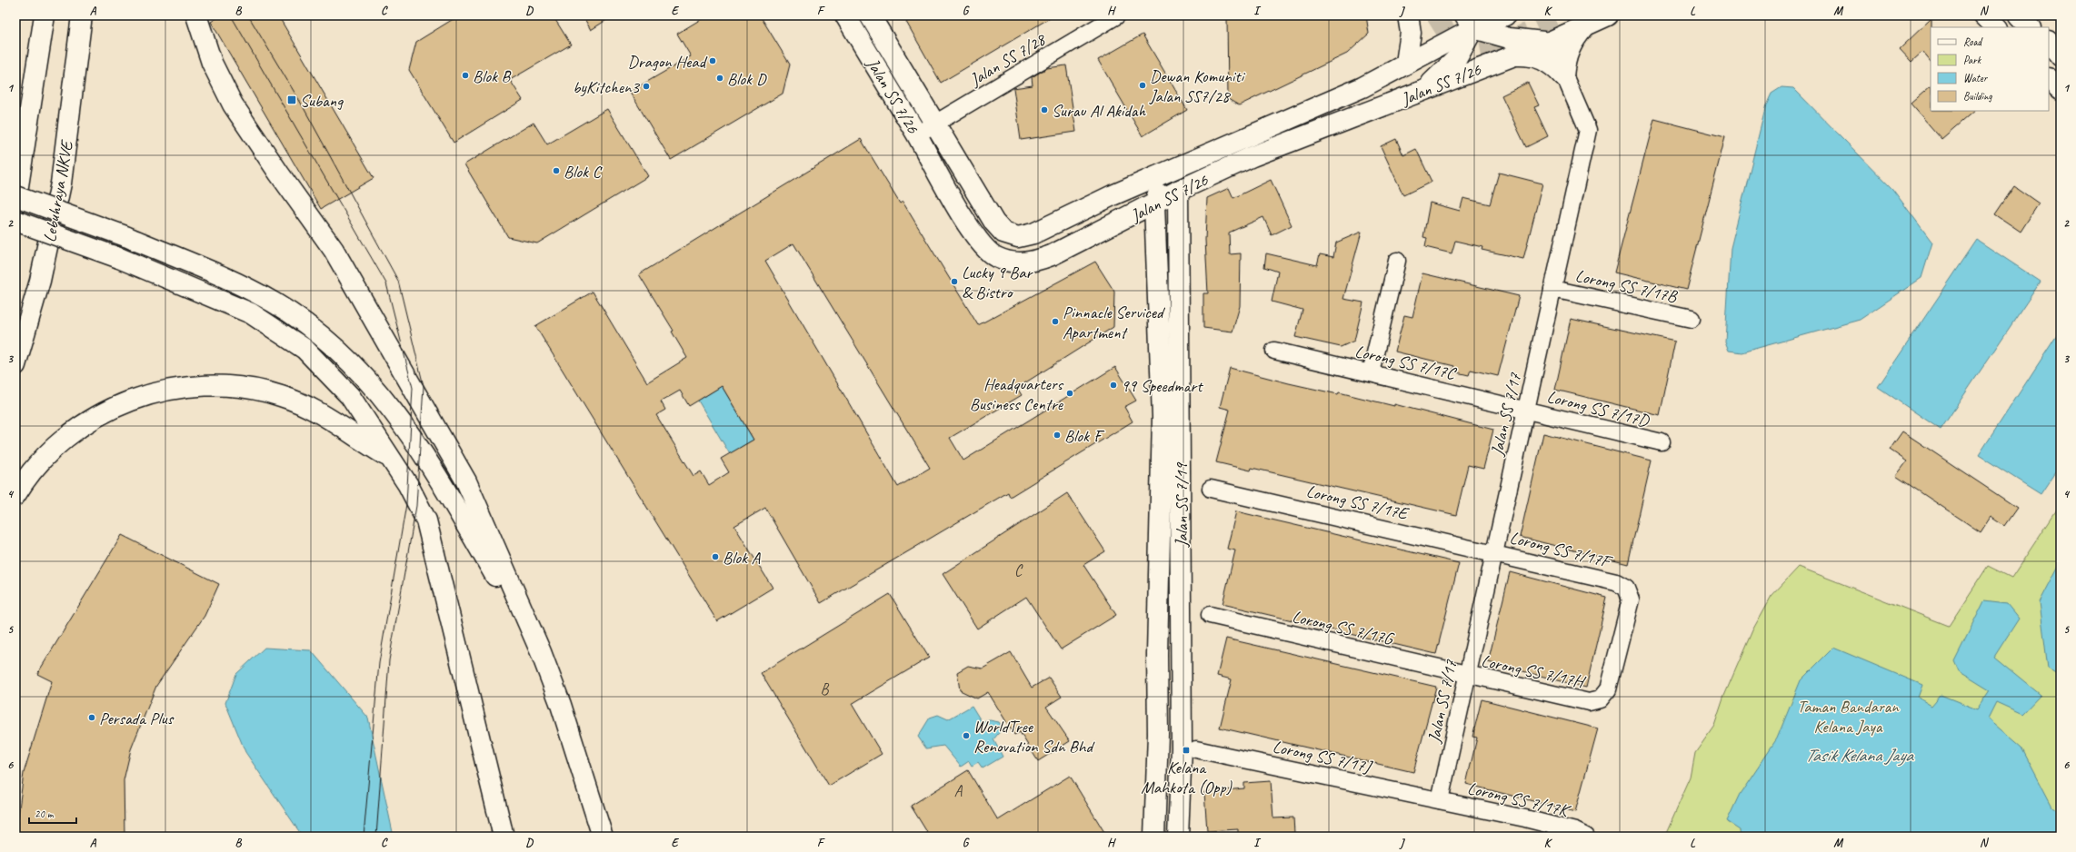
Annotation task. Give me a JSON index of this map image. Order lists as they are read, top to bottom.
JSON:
{
  "streets": {
    "main road": ["Jalan SS 7/26", "Lebuhraya NKVE", "Jalan SS 7/19"],
    "street": [
      "Jalan SS 7/28",
      "Lorong SS 7/17B",
      "Lorong SS 7/17C",
      "Lorong SS 7/17D",
      "Jalan SS 7/17",
      "Lorong SS 7/17E",
      "Lorong SS 7/17F",
      "Lorong SS 7/17G",
      "Lorong SS 7/17H",
      "Lorong SS 7/17J",
      "Lorong SS 7/17K"
    ]
  },
  "crossings": [
    ["Jalan SS 7/28", "Jalan SS 7/26"],
    ["Jalan SS 7/26", "Jalan SS 7/17"],
    ["Jalan SS 7/26", "Jalan SS 7/19"],
    ["Lorong SS 7/17B", "Jalan SS 7/17"],
    ["Lorong SS 7/17C", "Lorong SS 7/17D"],
    ["Lorong SS 7/17C", "Jalan SS 7/17"],
    ["Lorong SS 7/17D", "Jalan SS 7/17"],
    ["Jalan SS 7/17", "Lorong SS 7/17E"],
    ["Jalan SS 7/17", "Lorong SS 7/17F"],
    ["Jalan SS 7/17", "Lorong SS 7/17G"],
    ["Jalan SS 7/17", "Lorong SS 7/17H"],
    ["Jalan SS 7/17", "Lorong SS 7/17J"],
    ["Jalan SS 7/17", "Lorong SS 7/17K"],
    ["Lorong SS 7/17E", "Lorong SS 7/17F"],
    ["Lorong SS 7/17F", "Lorong SS 7/17H"],
    ["Lorong SS 7/17G", "Lorong SS 7/17H"],
    ["Lorong SS 7/17J", "Lorong SS 7/17K"]
  ],
  "water": ["Tasik Kelana Jaya"],
  "parks": ["Taman Bandaran Kelana Jaya"],
  "places": {
    "other": [
      "Dragon Head",
      "Blok B",
      "Blok D",
      "Dewan Komuniti Jalan SS7/28",
      "byKitchen3",
      "Surau Al Akidah",
      "Blok C",
      "Lucky 9 Bar & Bistro",
      "Pinnacle Serviced Apartment",
      "99 Speedmart",
      "Headquarters Business Centre",
      "Blok F",
      "Blok A",
      "Persada Plus",
      "WorldTree Renovation Sdn Bhd"
    ],
    "transit": ["Subang", "Kelana Mahkota (Opp)"]
  },
  "house_numbers": ["C", "B", "A"],
  "legend": [
    "Road",
    "Park",
    "Water",
    "Building"
  ],
  "scale_bar": "20 m",
  "grid": {
    "columns": [
      "A",
      "B",
      "C",
      "D",
      "E",
      "F",
      "G",
      "H",
      "I",
      "J",
      "K",
      "L",
      "M",
      "N"
    ],
    "rows": [
      "1",
      "2",
      "3",
      "4",
      "5",
      "6"
    ]
  }
}
